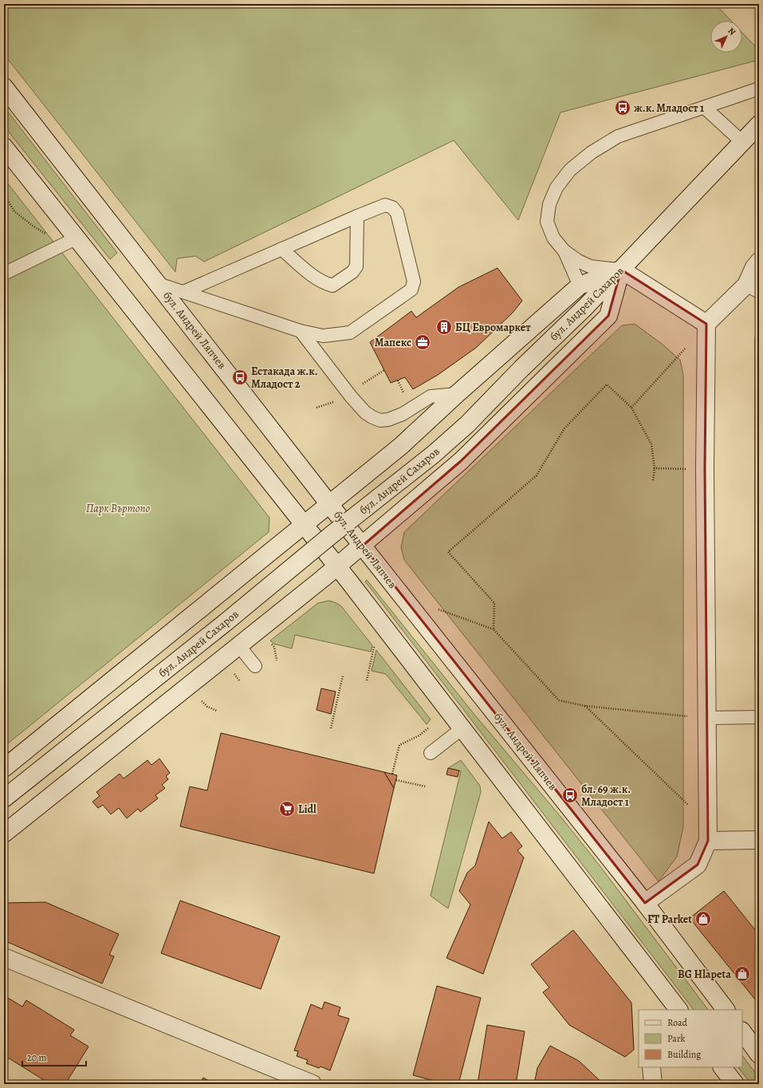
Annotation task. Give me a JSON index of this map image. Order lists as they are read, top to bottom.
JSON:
{
  "streets": {
    "main road": ["бул. Андрей Сахаров", "бул. Андрей Ляпчев"]
  },
  "parks": ["Парк Въртопо"],
  "places": {
    "bus stop": ["ж.к. Младост 1", "Естакада ж.к. Младост 2", "бл. 69 ж.к. Младост 1"],
    "building": ["БЦ Евромаркет"],
    "office": ["Мапекс"],
    "supermarket": ["Lidl"],
    "shop": ["FT Parket", "BG Hlapeta"]
  },
  "legend": ["Road", "Park", "Building"],
  "scale_bar": "20 m",
  "north": "top right"
}
